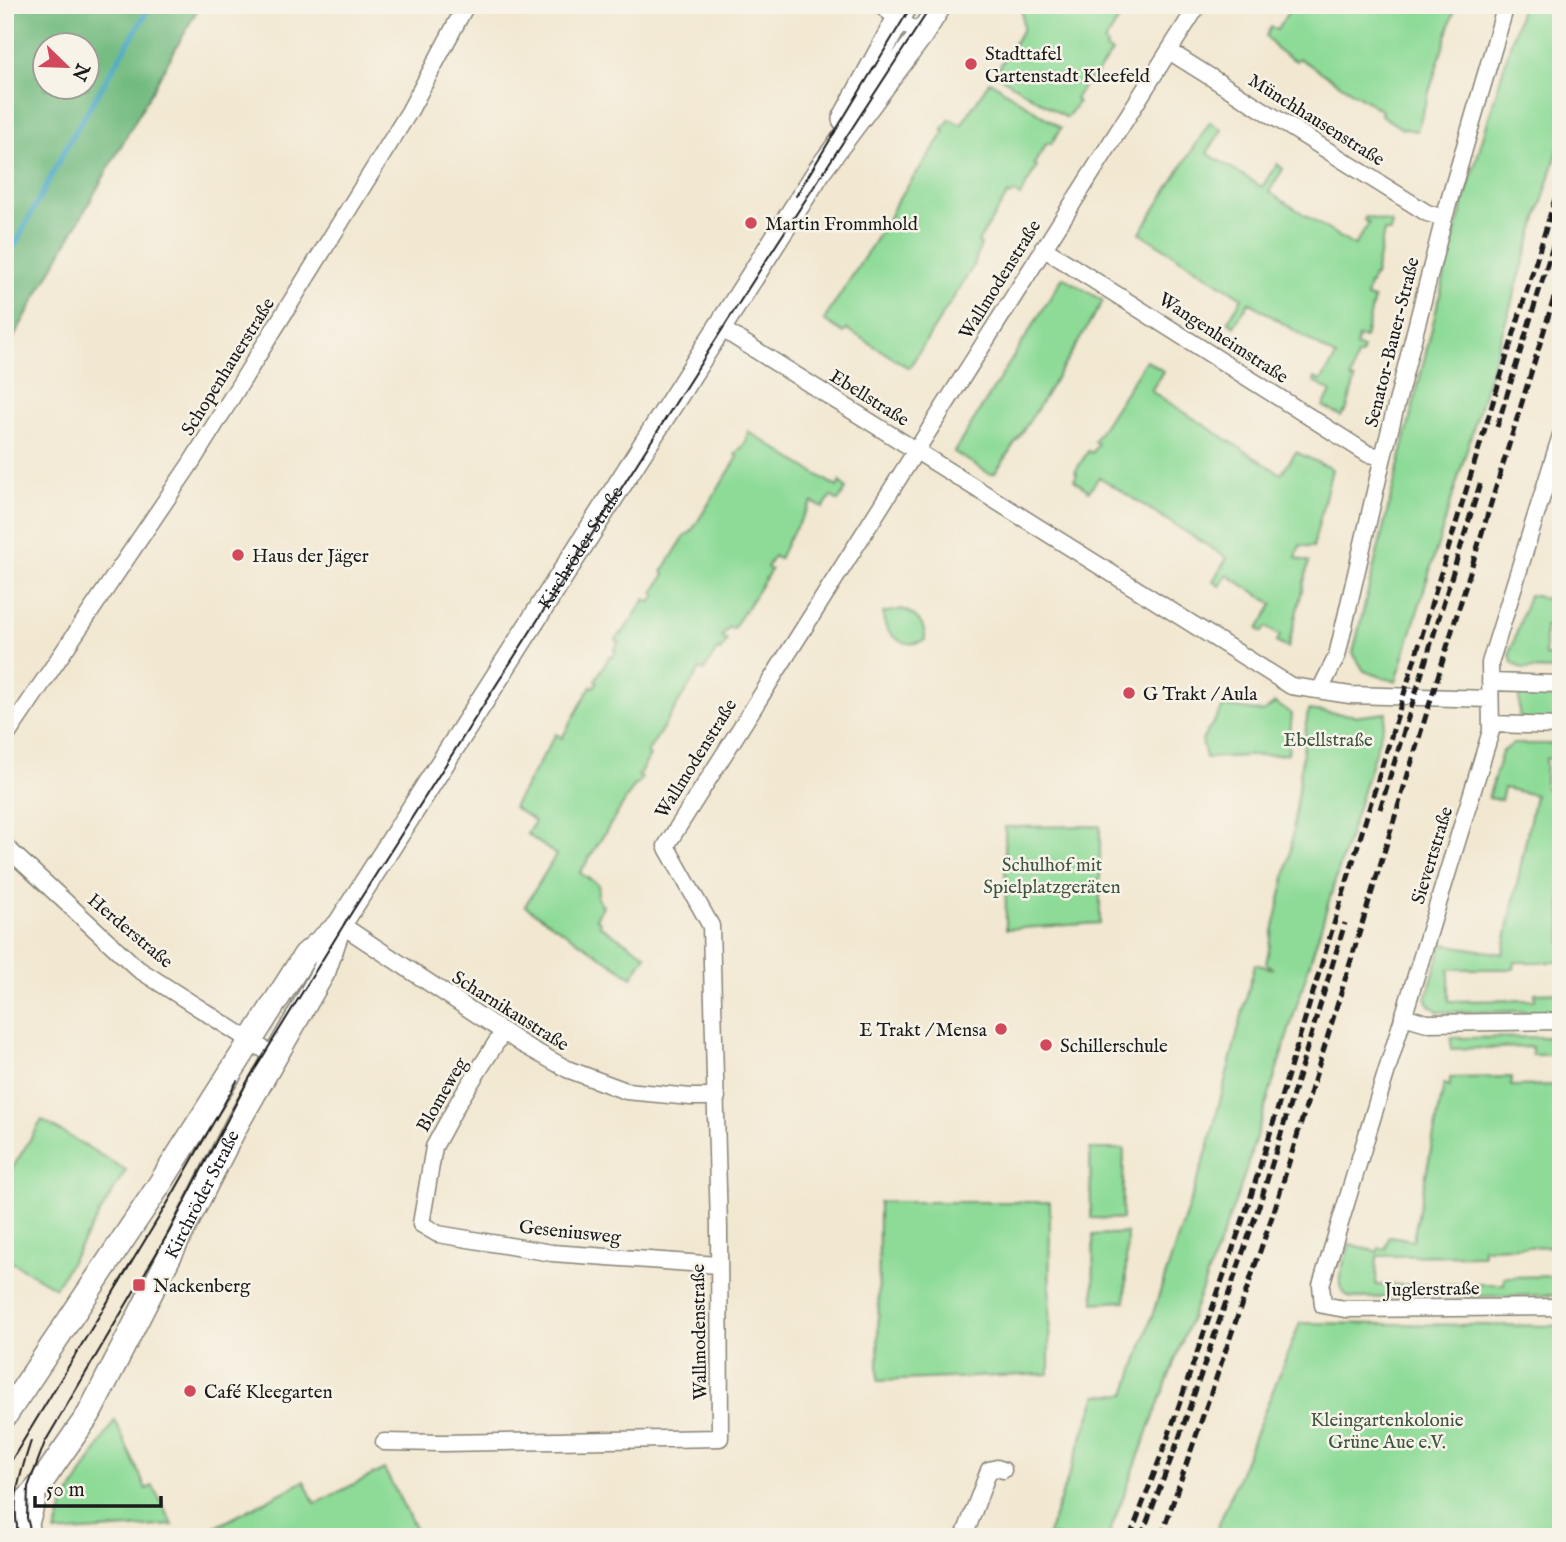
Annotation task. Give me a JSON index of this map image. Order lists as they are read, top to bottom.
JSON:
{
  "streets": {
    "main road": ["Kirchröder Straße"],
    "street": [
      "Münchhausenstraße",
      "Wallmodenstraße",
      "Wangenheimstraße",
      "Senator-Bauer-Straße",
      "Schopenhauerstraße",
      "Ebellstraße",
      "Sievertstraße",
      "Herderstraße",
      "Scharnikaustraße",
      "Blomeweg",
      "Geseniusweg",
      "Juglerstraße"
    ]
  },
  "crossings": [
    ["Münchhausenstraße", "Wallmodenstraße"],
    ["Münchhausenstraße", "Senator-Bauer-Straße"],
    ["Wallmodenstraße", "Wangenheimstraße"],
    ["Wallmodenstraße", "Ebellstraße"],
    ["Wallmodenstraße", "Scharnikaustraße"],
    ["Wallmodenstraße", "Geseniusweg"],
    ["Wangenheimstraße", "Senator-Bauer-Straße"],
    ["Senator-Bauer-Straße", "Ebellstraße"],
    ["Ebellstraße", "Kirchröder Straße"],
    ["Ebellstraße", "Sievertstraße"],
    ["Kirchröder Straße", "Herderstraße"],
    ["Kirchröder Straße", "Scharnikaustraße"],
    ["Sievertstraße", "Juglerstraße"],
    ["Scharnikaustraße", "Blomeweg"],
    ["Blomeweg", "Geseniusweg"]
  ],
  "parks": ["Ebellstraße", "Schulhof mit Spielplatzgeräten", "Kleingartenkolonie Grüne Aue e.V."],
  "places": {
    "other": [
      "Stadttafel Gartenstadt Kleefeld",
      "Martin Frommhold",
      "Haus der Jäger",
      "G Trakt / Aula",
      "E Trakt / Mensa",
      "Schillerschule",
      "Café Kleegarten"
    ],
    "transit": ["Nackenberg"]
  },
  "scale_bar": "50 m",
  "north": "bottom right"
}
